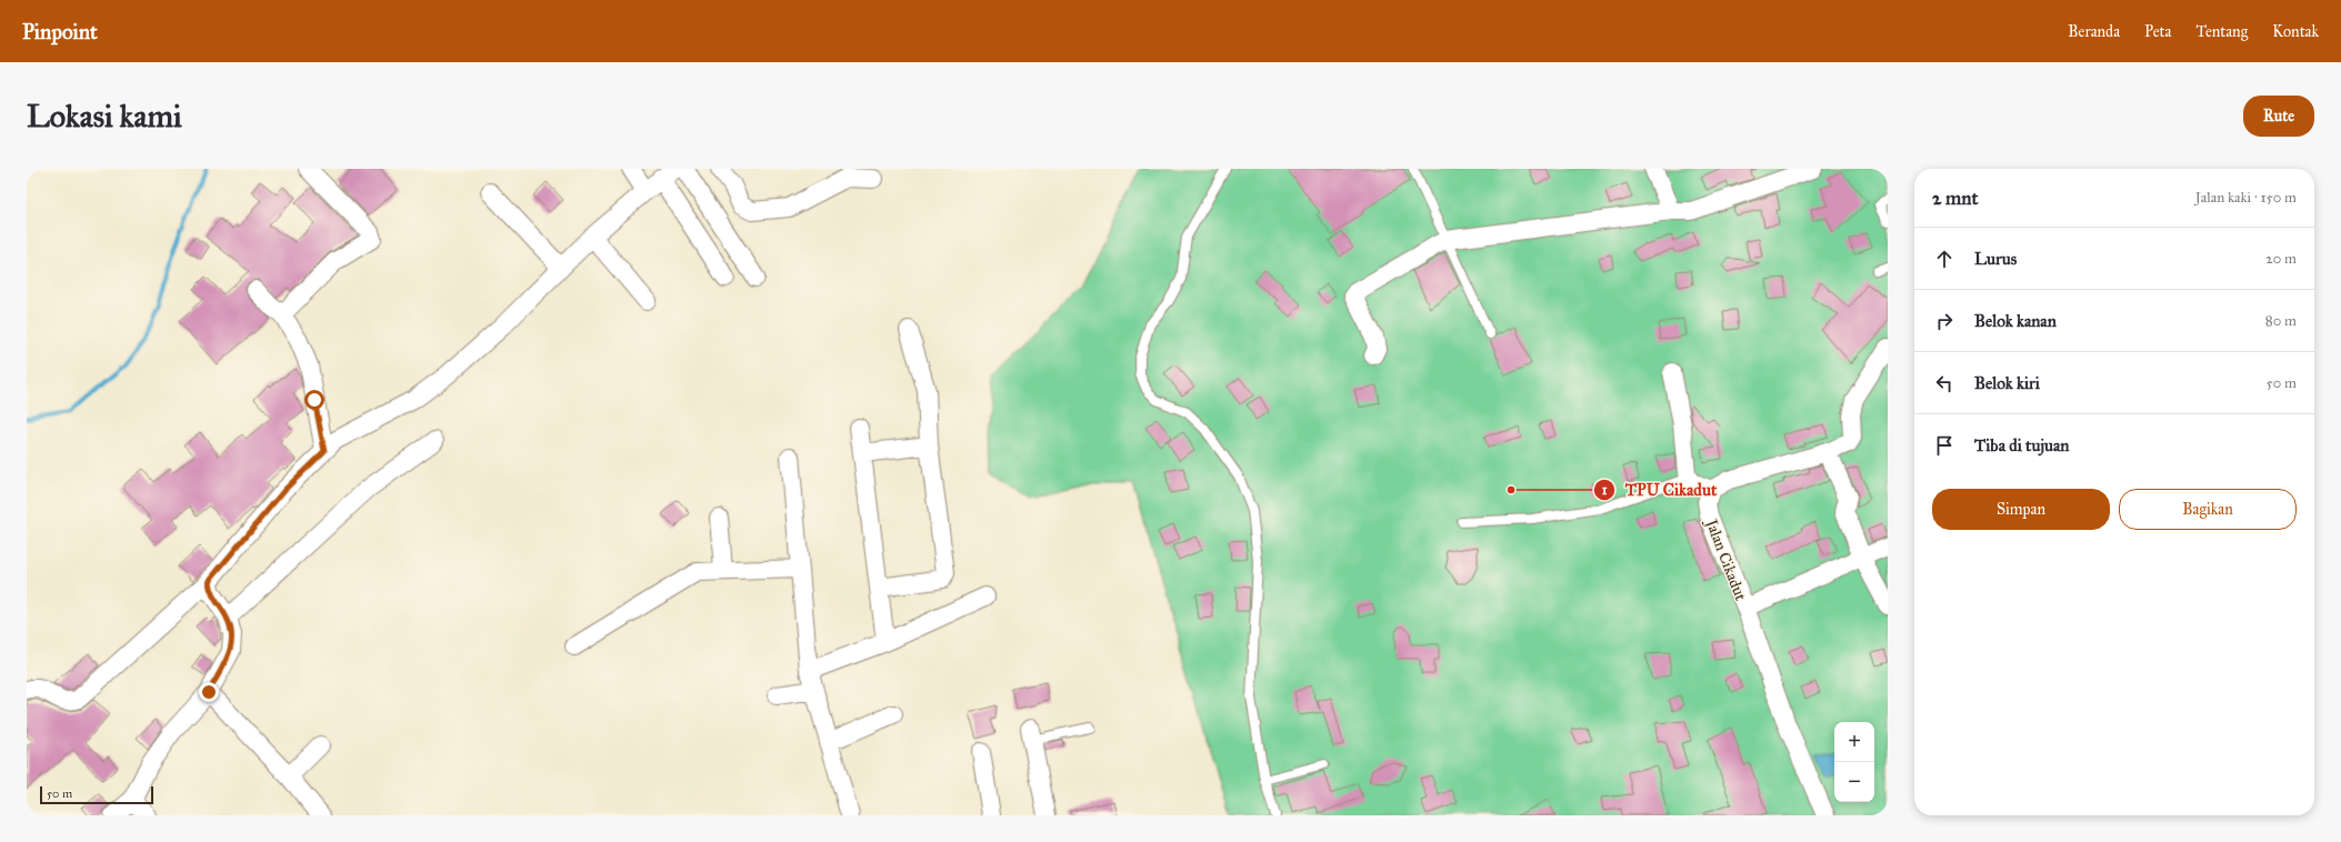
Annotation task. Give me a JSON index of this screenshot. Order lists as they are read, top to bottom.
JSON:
{
  "streets": {
    "street": ["Jalan Cikadut"]
  },
  "places": ["TPU Cikadut"],
  "scale_bar": "50 m",
  "page": {
    "header": "Pinpoint",
    "nav": [
      "Beranda",
      "Peta",
      "Tentang",
      "Kontak"
    ],
    "buttons": [
      "Rute",
      ["Simpan", "Bagikan"]
    ],
    "title": "Lokasi kami",
    "heading": ["2 mnt", "Jalan kaki · 150 m"],
    "list": [
      ["Lurus", "20 m"],
      ["Belok kanan", "80 m"],
      ["Belok kiri", "50 m"],
      "Tiba di tujuan"
    ],
    "map_buttons": ["+", "−"],
    "scale": "50 m"
  }
}
